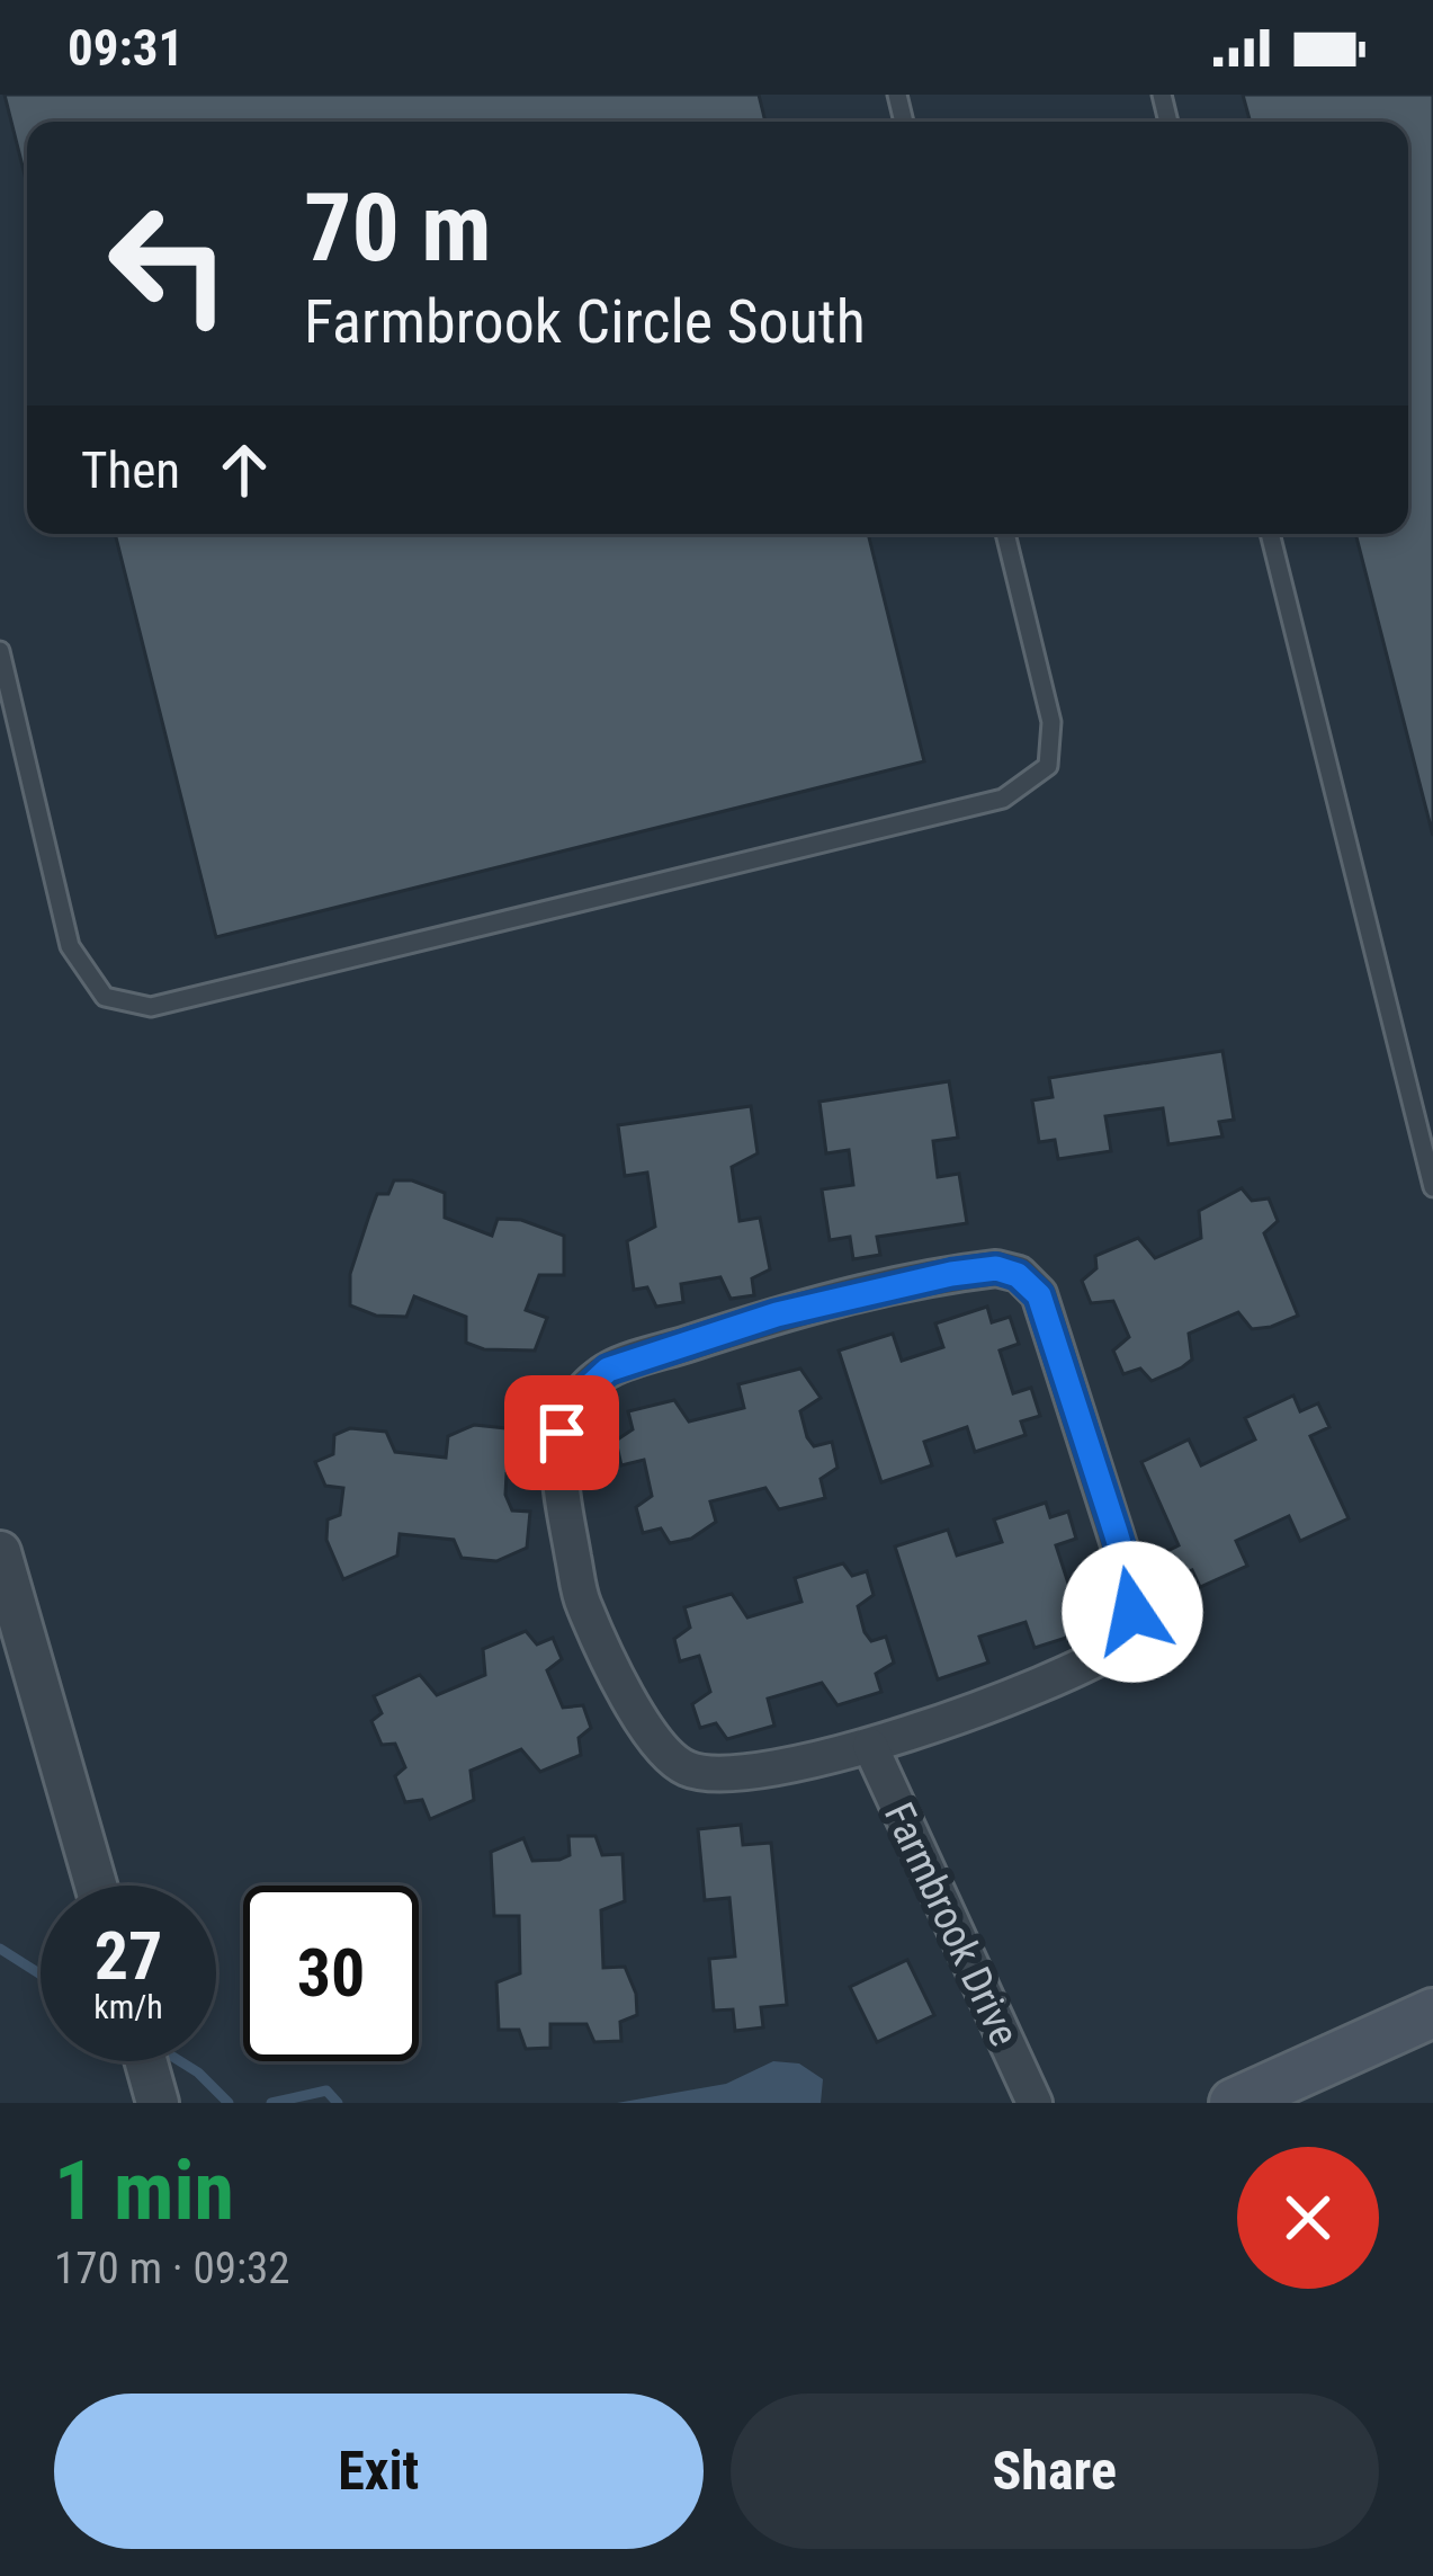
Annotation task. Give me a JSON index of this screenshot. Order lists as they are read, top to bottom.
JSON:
{
  "streets": {
    "street": ["Farmbrook Drive"]
  },
  "page": {
    "status": "09:31",
    "turn": ["70 m", "Farmbrook Circle South"],
    "then": "Then",
    "speed": "27 km/h",
    "limit": "30",
    "heading": ["1 min", "170 m · 09:32"],
    "buttons": ["Exit", "Share"]
  }
}
